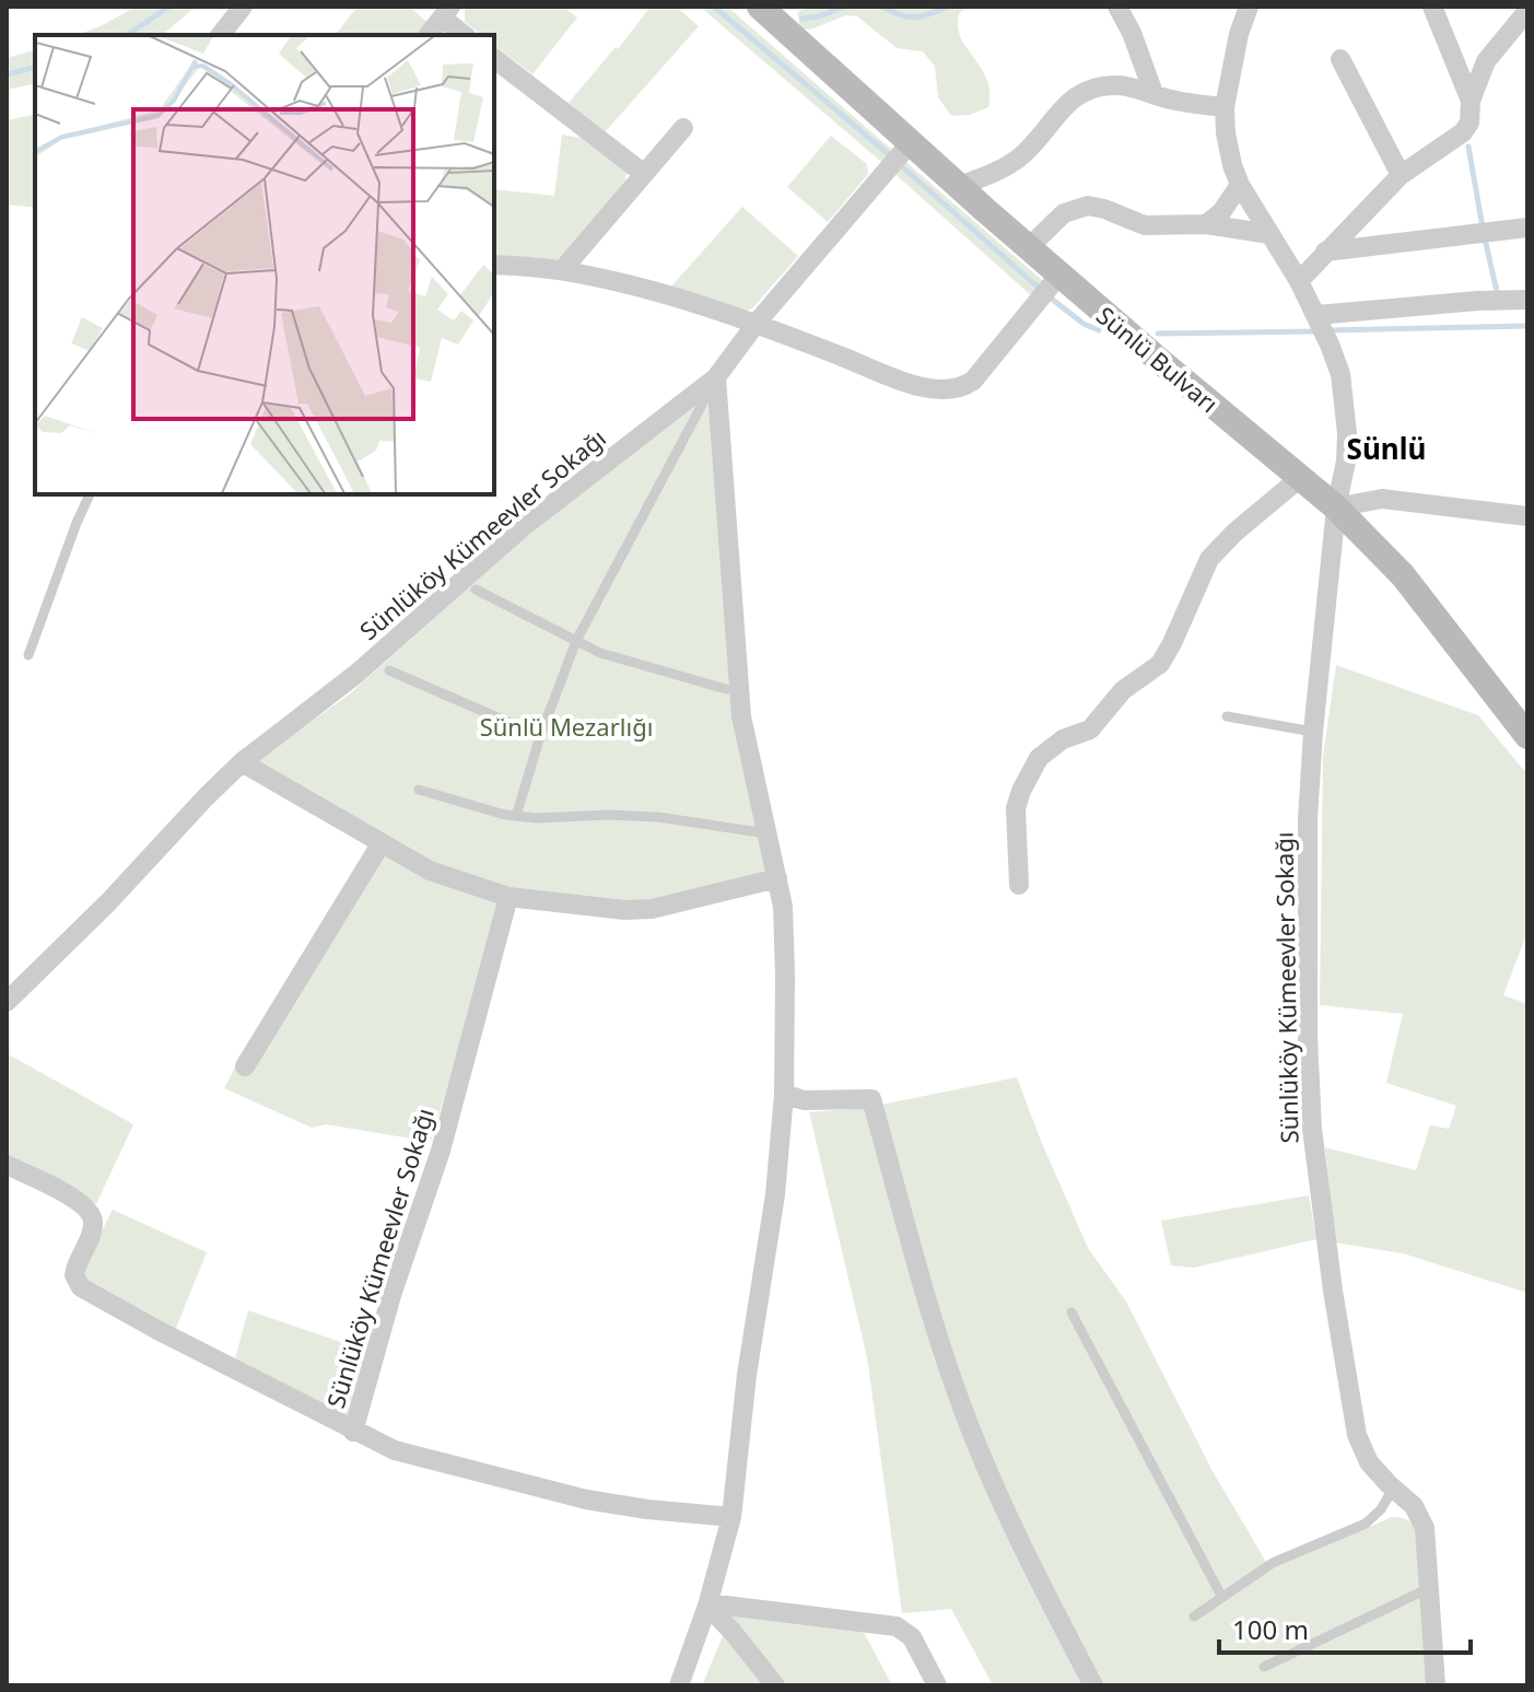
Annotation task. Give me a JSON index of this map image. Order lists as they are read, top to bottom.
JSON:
{
  "streets": {
    "main road": ["Sünlü Bulvarı"],
    "street": ["Sünlüköy Kümeevler Sokağı"]
  },
  "crossings": [
    ["Sünlü Bulvarı", "Sünlüköy Kümeevler Sokağı"]
  ],
  "districts": ["Sünlü"],
  "parks": ["Sünlü Mezarlığı"],
  "scale_bar": "100 m"
}
